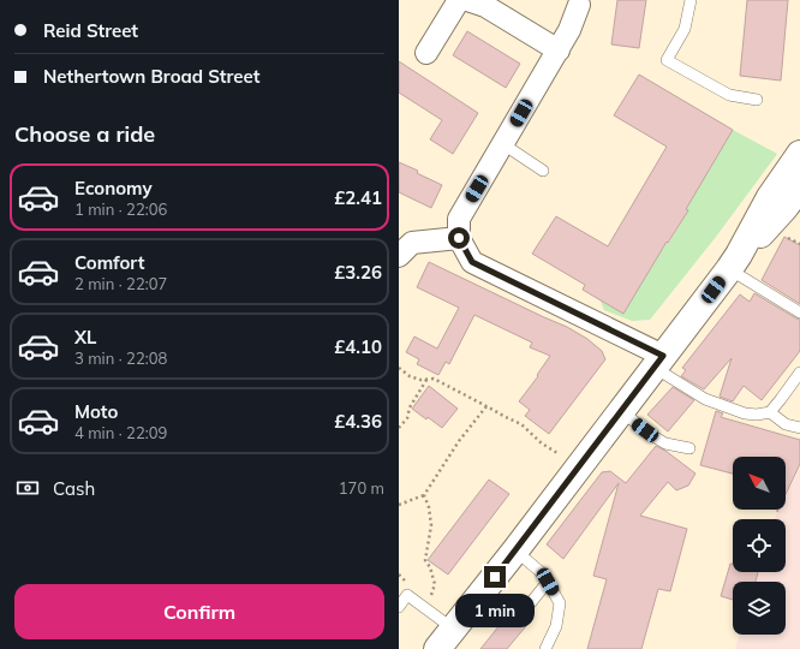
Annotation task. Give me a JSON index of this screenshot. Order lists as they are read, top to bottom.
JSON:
{
  "north": "top left",
  "page": {
    "banner": ["Reid Street", "Nethertown Broad Street"],
    "heading": "Choose a ride",
    "list": [
      {
        "name": "Economy",
        "note": "1 min · 22:06",
        "value": "£2.41"
      },
      {
        "name": "Comfort",
        "note": "2 min · 22:07",
        "value": "£3.26"
      },
      {
        "name": "XL",
        "note": "3 min · 22:08",
        "value": "£4.10"
      },
      {
        "name": "Moto",
        "note": "4 min · 22:09",
        "value": "£4.36"
      }
    ],
    "pay": ["Cash", "170 m"],
    "buttons": "Confirm",
    "bubble": "1 min"
  }
}
